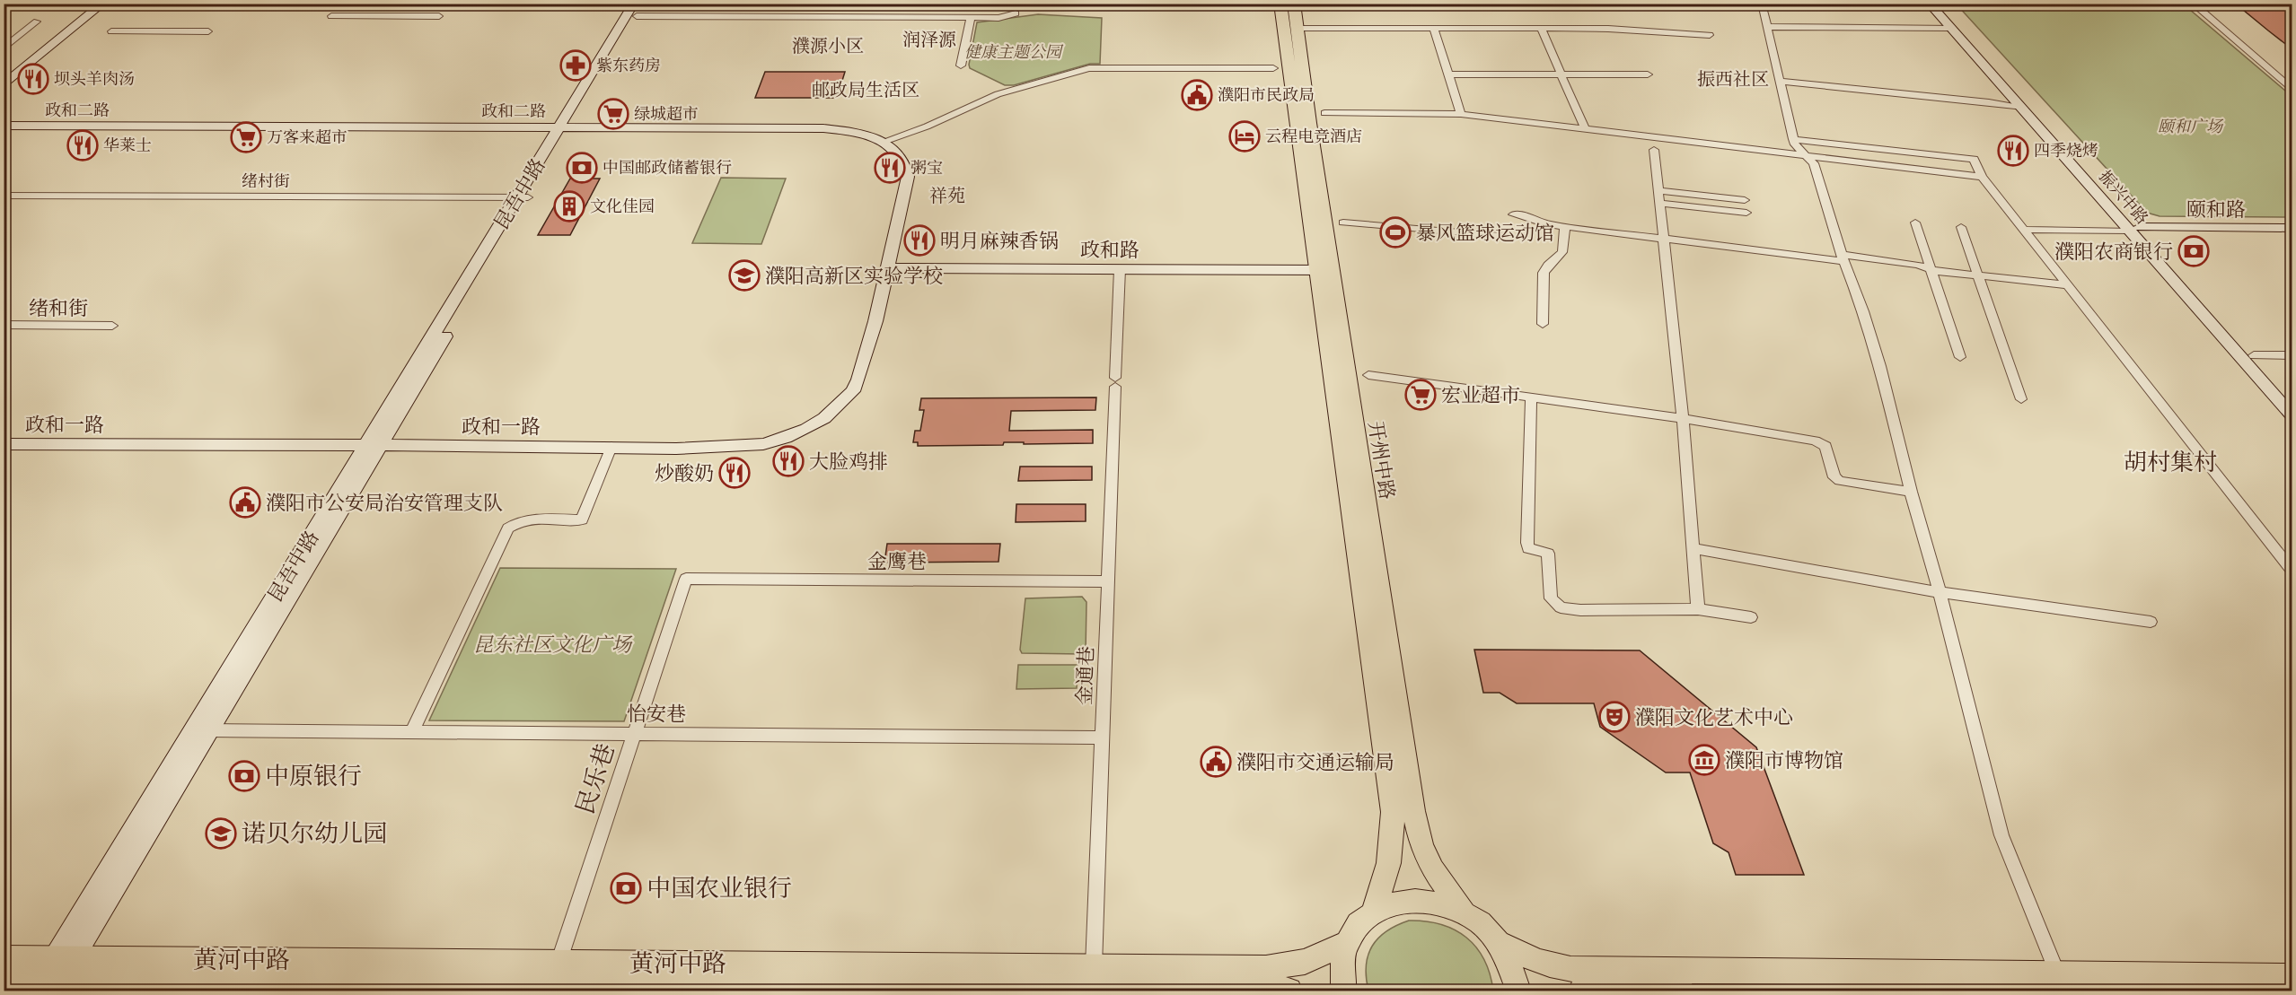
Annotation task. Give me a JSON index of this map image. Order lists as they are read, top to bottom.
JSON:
{
  "streets": {
    "main road": ["开州中路", "黄河中路"],
    "street": [
      "政和二路",
      "绪村街",
      "昆吾中路",
      "振兴中路",
      "颐和路",
      "政和路",
      "绪和街",
      "政和一路",
      "金鹰巷",
      "金通巷",
      "怡安巷",
      "民乐巷"
    ]
  },
  "crossings": [
    ["政和二路", "昆吾中路"],
    ["政和二路", "政和路"],
    ["政和二路", "政和一路"],
    ["绪村街", "昆吾中路"],
    ["昆吾中路", "政和一路"],
    ["昆吾中路", "怡安巷"],
    ["昆吾中路", "黄河中路"],
    ["振兴中路", "颐和路"],
    ["政和路", "政和一路"],
    ["政和路", "开州中路"],
    ["政和路", "金通巷"],
    ["金鹰巷", "金通巷"],
    ["金鹰巷", "民乐巷"],
    ["金通巷", "怡安巷"],
    ["金通巷", "黄河中路"],
    ["怡安巷", "民乐巷"],
    ["民乐巷", "黄河中路"]
  ],
  "districts": [
    "润泽源",
    "濮源小区",
    "振西社区",
    "邮政局生活区",
    "祥苑",
    "胡村集村"
  ],
  "parks": ["健康主题公园", "颐和广场", "昆东社区文化广场"],
  "places": {
    "pharmacy": ["紫东药房"],
    "restaurant": [
      "坝头羊肉汤",
      "华莱士",
      "四季烧烤",
      "粥宝",
      "明月麻辣香锅",
      "大脸鸡排",
      "炒酸奶"
    ],
    "public building": ["濮阳市民政局", "濮阳市公安局治安管理支队", "濮阳市交通运输局"],
    "supermarket": ["绿城超市", "万客来超市", "宏业超市"],
    "hotel": ["云程电竞酒店"],
    "bank": [
      "中国邮政储蓄银行",
      "濮阳农商银行",
      "中原银行",
      "中国农业银行"
    ],
    "building": ["文化佳园"],
    "sports": ["暴风篮球运动馆"],
    "school or university": ["濮阳高新区实验学校", "诺贝尔幼儿园"],
    "theatre": ["濮阳文化艺术中心"],
    "museum": ["濮阳市博物馆"]
  }
}
